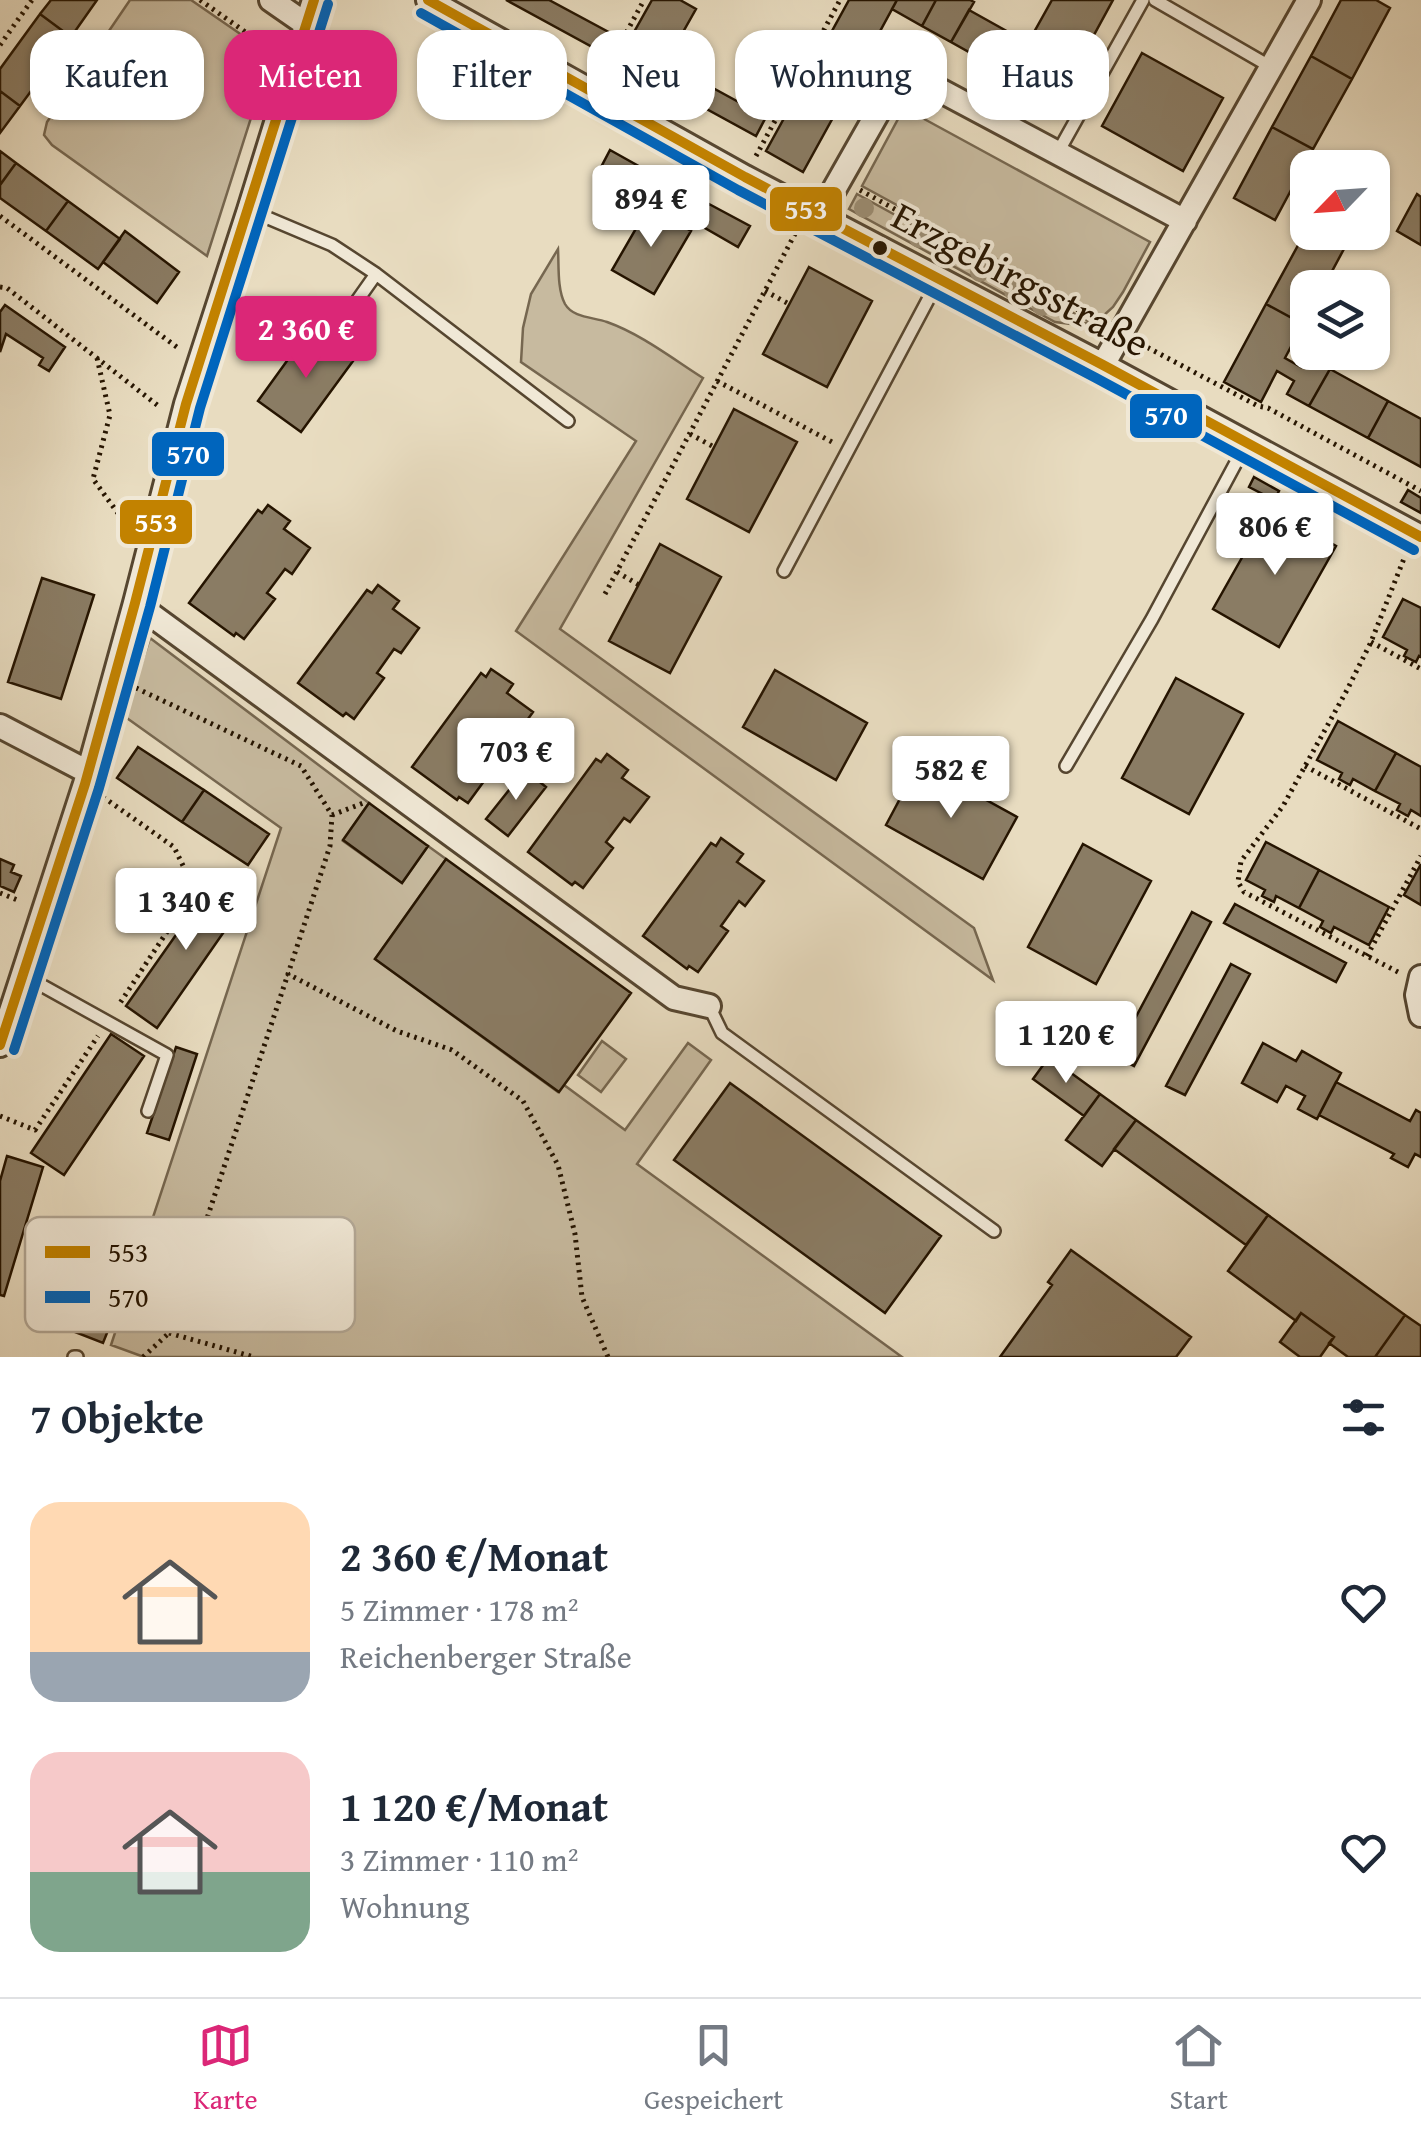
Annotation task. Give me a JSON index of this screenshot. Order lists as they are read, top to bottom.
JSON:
{
  "streets": {
    "street": ["Erzgebirgsstraße"]
  },
  "lines": ["transit line 553", "transit line 570"],
  "legend": ["553", "570"],
  "north": "bottom left",
  "page": {
    "chip": [
      "Kaufen",
      "Mieten",
      "Filter",
      "Neu",
      "Wohnung",
      "Haus"
    ],
    "price": [
      "894 €",
      "2 360 €",
      "806 €",
      "703 €",
      "582 €",
      "1 340 €",
      "1 120 €"
    ],
    "heading": "7 Objekte",
    "list": [
      {
        "name": "2 360 €/Monat",
        "note": "5 Zimmer · 178 m² · Reichenberger Straße"
      },
      {
        "name": "1 120 €/Monat",
        "note": "3 Zimmer · 110 m² · Wohnung"
      }
    ],
    "tabs": ["Karte", "Gespeichert", "Start"]
  }
}
